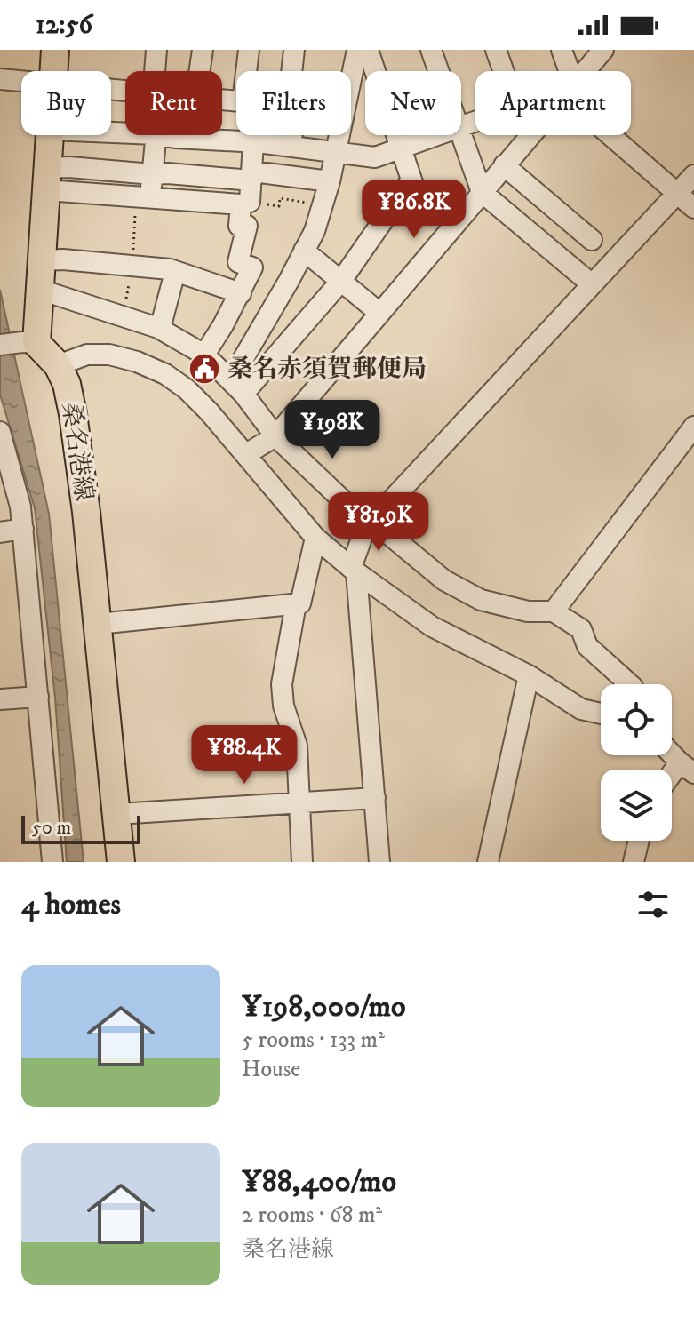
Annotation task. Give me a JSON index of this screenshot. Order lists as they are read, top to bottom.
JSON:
{
  "streets": {
    "main road": ["桑名港線"]
  },
  "places": {
    "public building": ["桑名赤須賀郵便局"]
  },
  "scale_bar": "50 m",
  "page": {
    "status": "12:56",
    "chip": [
      "Buy",
      "Rent",
      "Filters",
      "New",
      "Apartment"
    ],
    "price": [
      "¥86.8K",
      "¥198K",
      "¥81.9K",
      "¥88.4K"
    ],
    "scale": "50 m",
    "heading": "4 homes",
    "list": [
      {
        "name": "¥198,000/mo",
        "note": "5 rooms · 133 m² · House"
      },
      {
        "name": "¥88,400/mo",
        "note": "2 rooms · 68 m² · 桑名港線"
      }
    ]
  }
}
